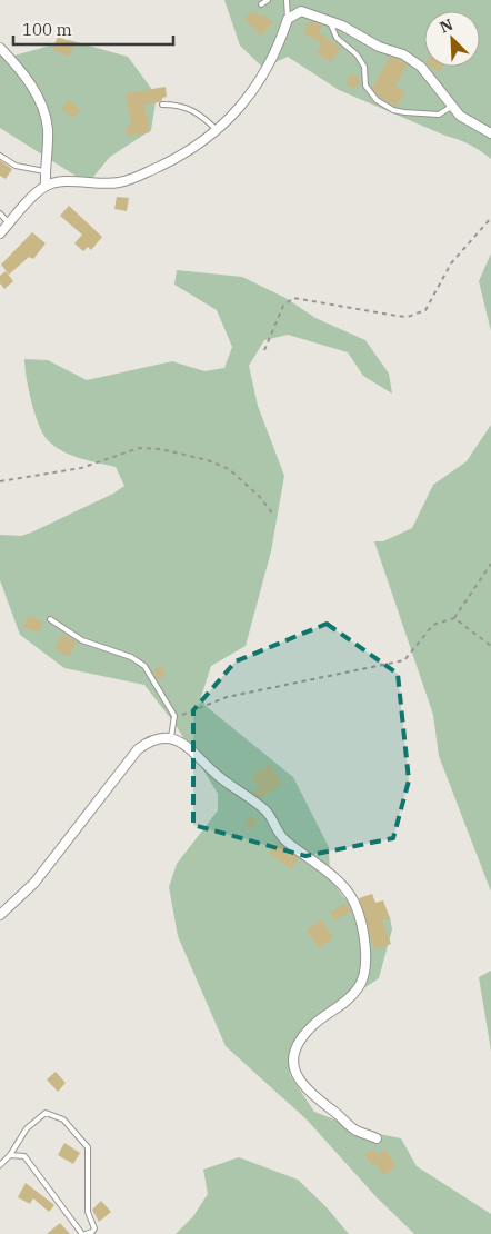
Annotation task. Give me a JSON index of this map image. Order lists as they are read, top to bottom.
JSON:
{
  "scale_bar": "100 m",
  "north": "top left"
}
